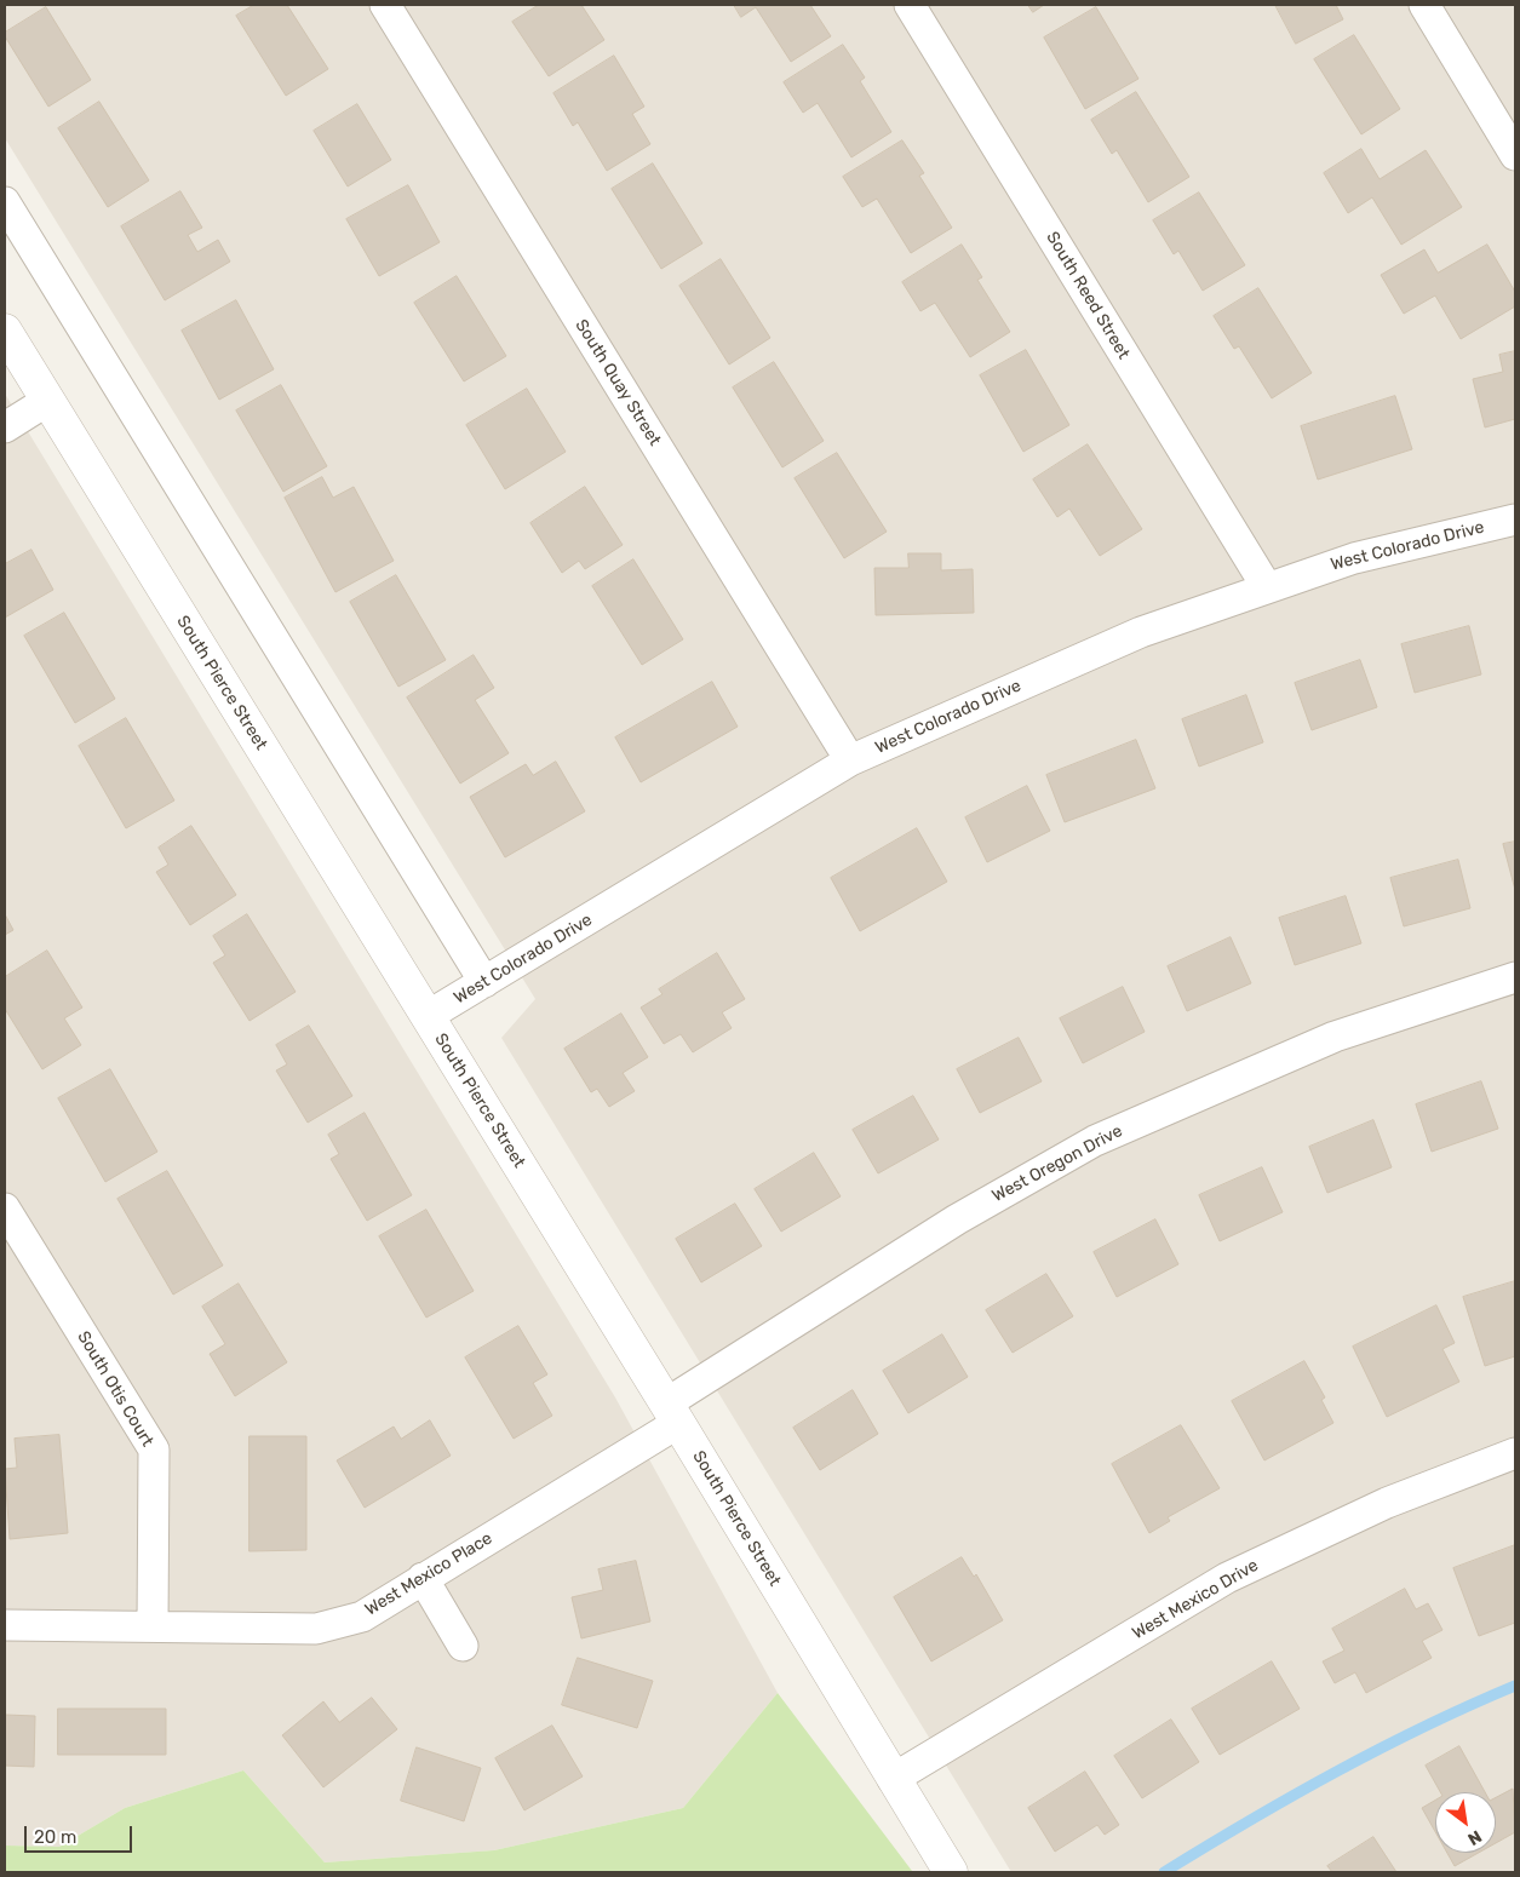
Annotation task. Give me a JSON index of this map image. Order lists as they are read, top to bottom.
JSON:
{
  "streets": {
    "street": [
      "South Reed Street",
      "South Quay Street",
      "West Colorado Drive",
      "South Pierce Street",
      "West Oregon Drive",
      "South Otis Court",
      "West Mexico Place",
      "West Mexico Drive"
    ]
  },
  "crossings": [
    ["South Reed Street", "West Colorado Drive"],
    ["South Quay Street", "West Colorado Drive"],
    ["West Colorado Drive", "South Pierce Street"],
    ["South Pierce Street", "West Oregon Drive"],
    ["South Pierce Street", "West Mexico Place"],
    ["South Pierce Street", "West Mexico Drive"],
    ["West Oregon Drive", "West Mexico Place"],
    ["South Otis Court", "West Mexico Place"]
  ],
  "scale_bar": "20 m",
  "north": "bottom right"
}
